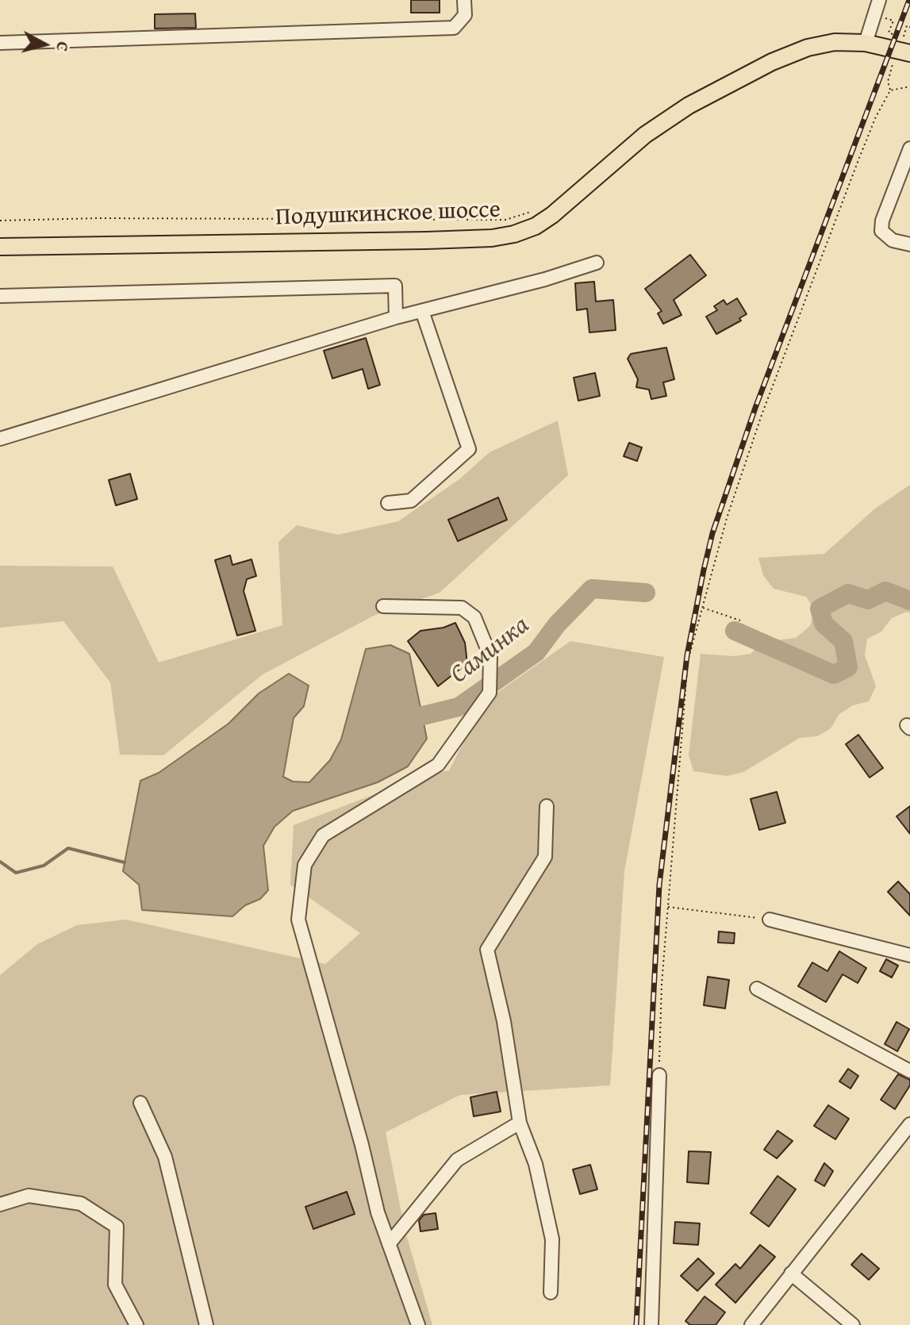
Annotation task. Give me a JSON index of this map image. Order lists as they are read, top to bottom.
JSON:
{
  "streets": {
    "main road": ["Подушкинское шоссе"]
  },
  "water": ["Саминка"],
  "north": "right"
}
